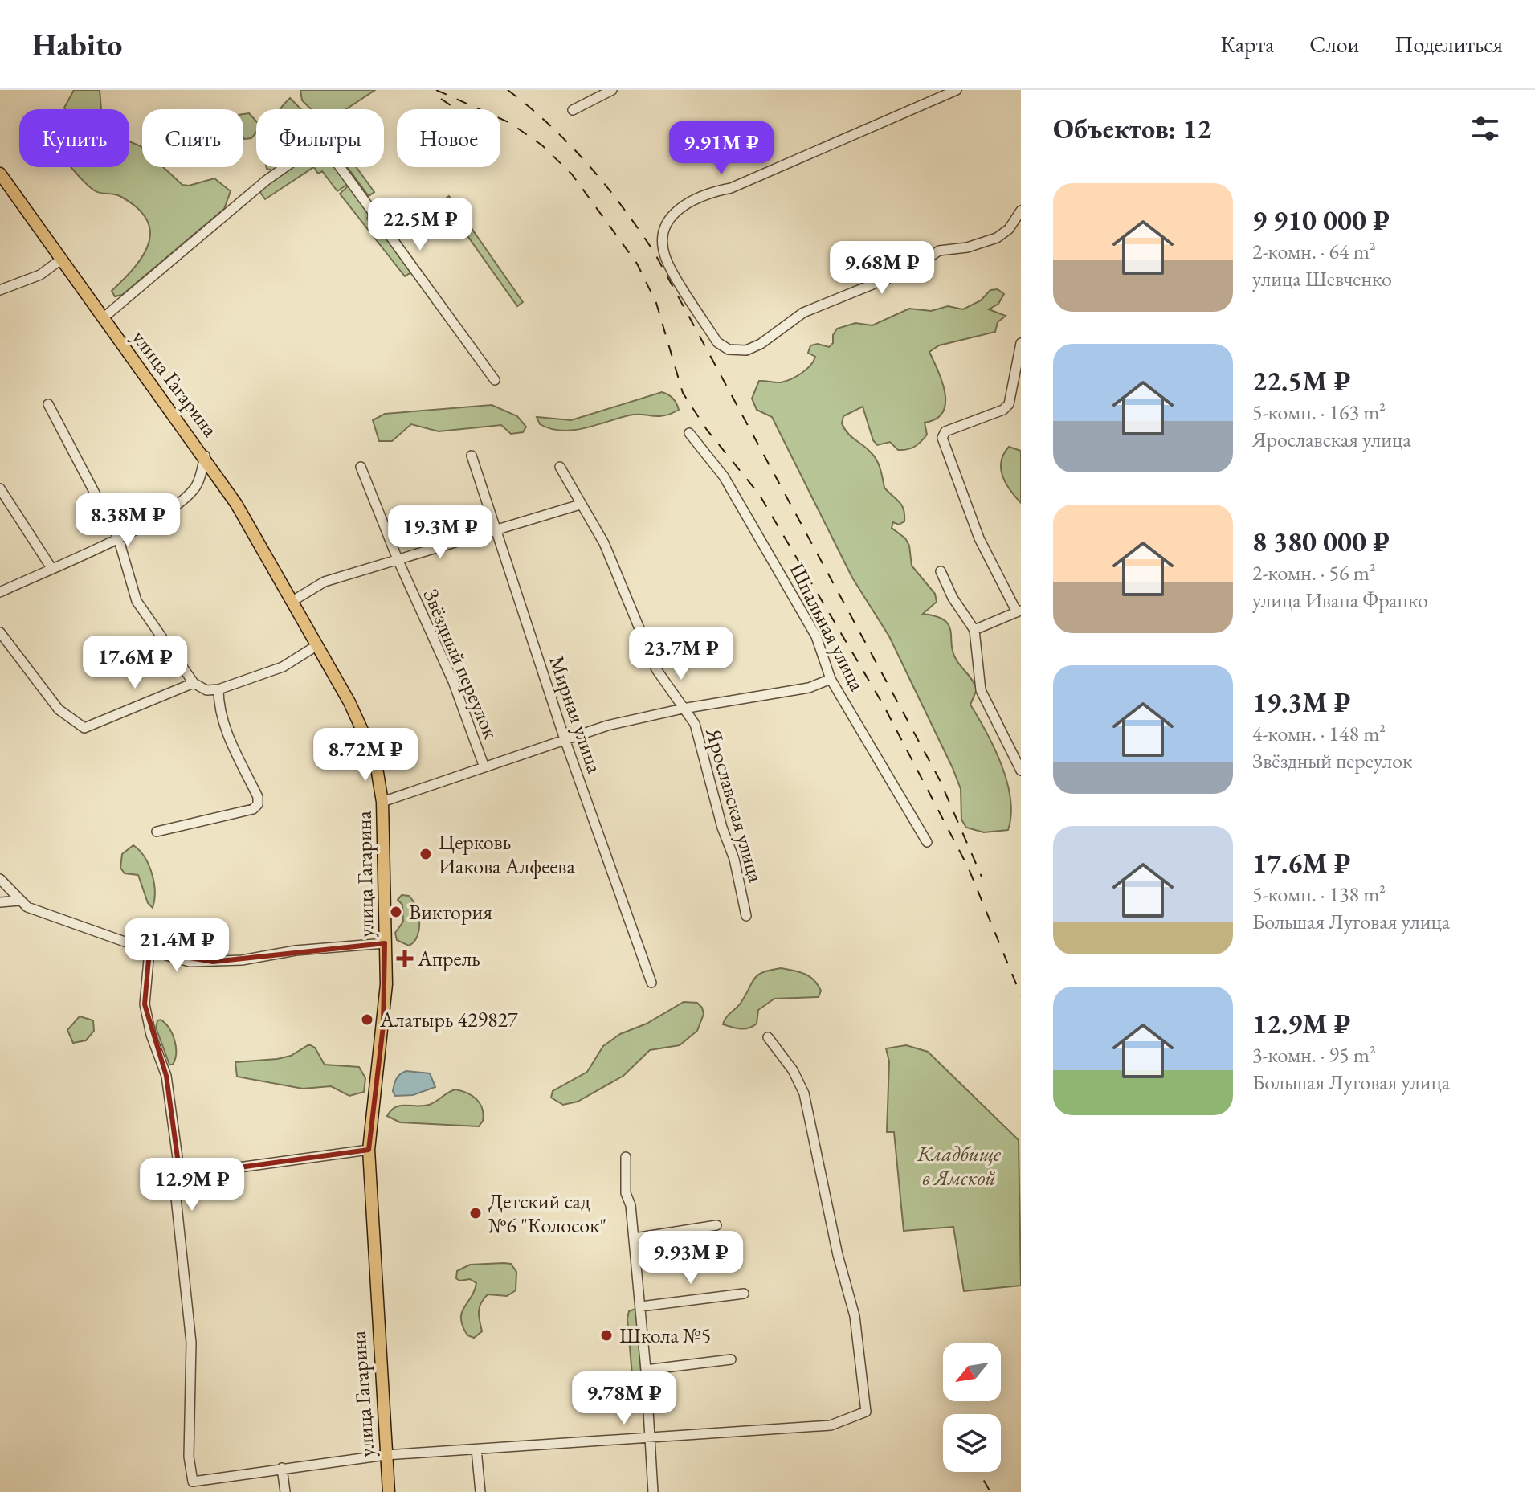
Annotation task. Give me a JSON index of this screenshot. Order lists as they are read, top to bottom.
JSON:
{
  "streets": {
    "main road": ["улица Гагарина"],
    "street": [
      "Шпальная улица",
      "Звёздный переулок",
      "Мирная улица",
      "Ярославская улица"
    ]
  },
  "parks": ["Кладбище в Ямской"],
  "places": {
    "other": [
      "Церковь Иакова Алфеева",
      "Виктория",
      "Алатырь 429827",
      "Детский сад №6 \"Колосок\"",
      "Школа №5"
    ],
    "health": ["Апрель"]
  },
  "north": "bottom left",
  "page": {
    "header": "Habito",
    "nav": ["Карта", "Слои", "Поделиться"],
    "heading": "Объектов: 12",
    "chip": [
      "Купить",
      "Снять",
      "Фильтры",
      "Новое"
    ],
    "price": [
      "9.91M ₽",
      "22.5M ₽",
      "9.68M ₽",
      "8.38M ₽",
      "19.3M ₽",
      "23.7M ₽",
      "17.6M ₽",
      "8.72M ₽",
      "21.4M ₽",
      "12.9M ₽",
      "9.93M ₽",
      "9.78M ₽"
    ],
    "list": [
      {
        "name": "9 910 000 ₽",
        "note": "2-комн. · 64 m² · улица Шевченко"
      },
      {
        "name": "22.5M ₽",
        "note": "5-комн. · 163 m² · Ярославская улица"
      },
      {
        "name": "8 380 000 ₽",
        "note": "2-комн. · 56 m² · улица Ивана Франко"
      },
      {
        "name": "19.3M ₽",
        "note": "4-комн. · 148 m² · Звёздный переулок"
      },
      {
        "name": "17.6M ₽",
        "note": "5-комн. · 138 m² · Большая Луговая улица"
      },
      {
        "name": "12.9M ₽",
        "note": "3-комн. · 95 m² · Большая Луговая улица"
      }
    ]
  }
}
